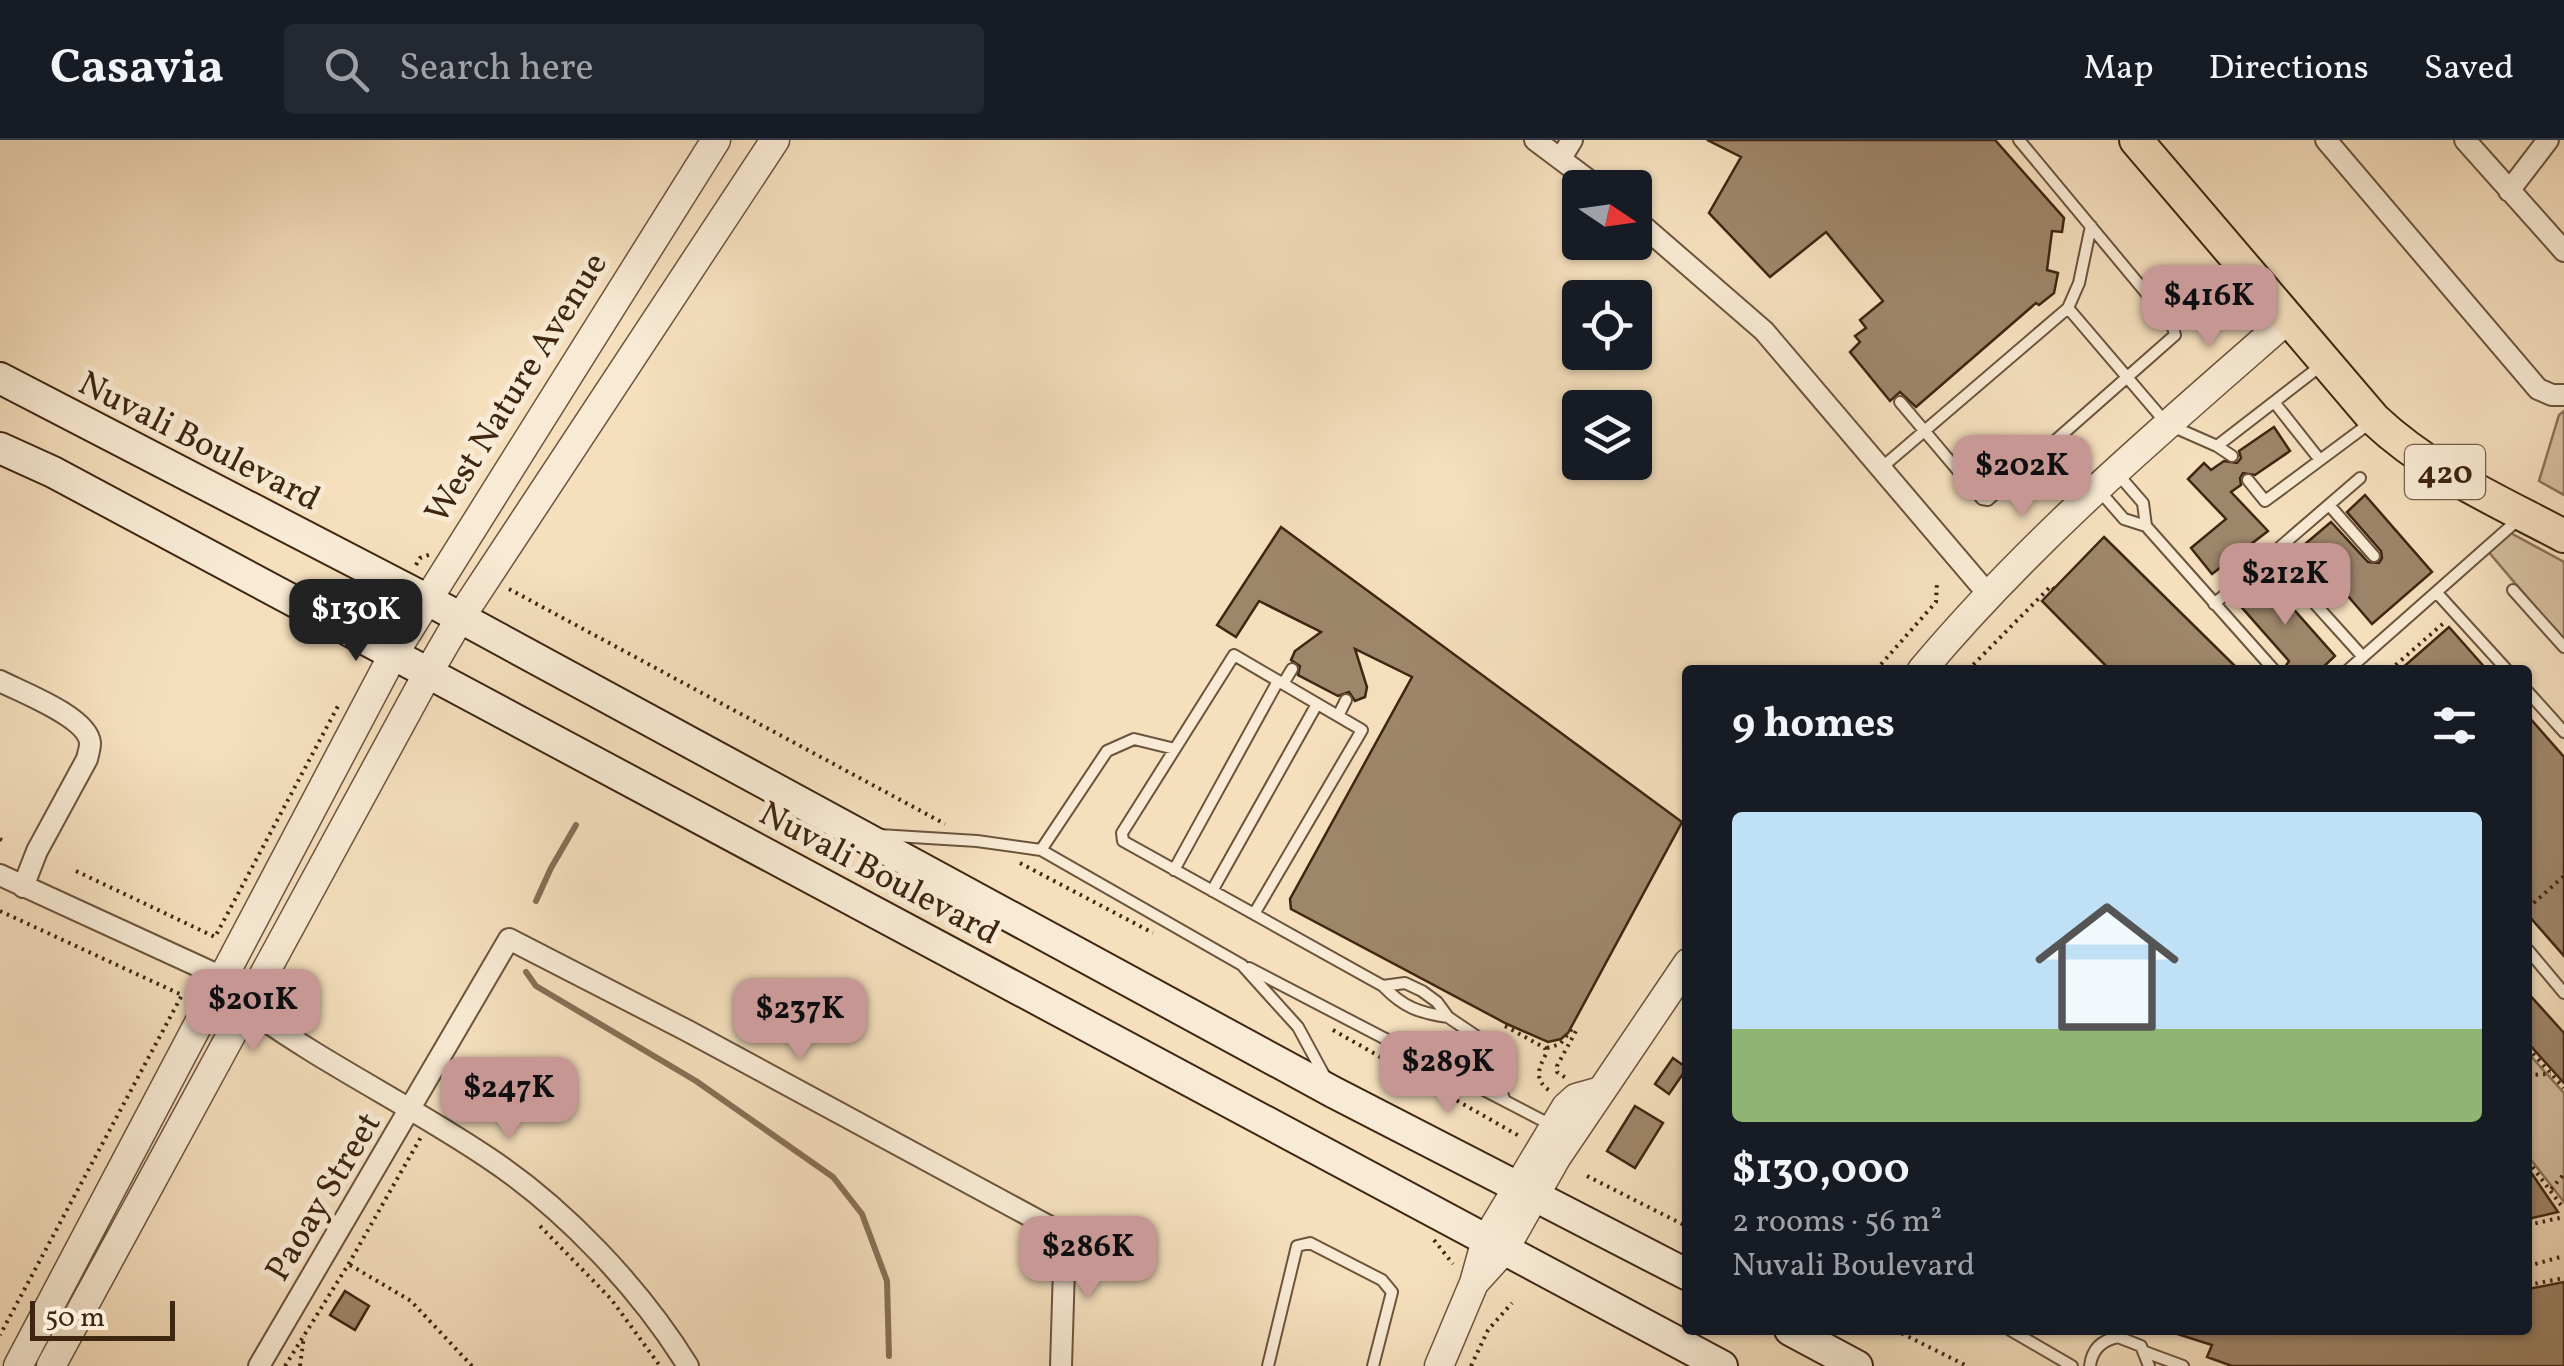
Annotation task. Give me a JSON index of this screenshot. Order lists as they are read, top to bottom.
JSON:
{
  "streets": {
    "main road": ["Nuvali Boulevard", "420"],
    "street": ["West Nature Avenue", "Paoay Street"]
  },
  "crossings": [
    ["West Nature Avenue", "Nuvali Boulevard"]
  ],
  "scale_bar": "50 m",
  "north": "right",
  "page": {
    "header": "Casavia",
    "search": "Search here",
    "nav": ["Map", "Directions", "Saved"],
    "price": [
      "$416K",
      "$202K",
      "$212K",
      "$130K",
      "$201K",
      "$237K",
      "$289K",
      "$247K",
      "$286K"
    ],
    "heading": "9 homes",
    "list": [
      {
        "name": "$130,000",
        "note": "2 rooms · 56 m² · Nuvali Boulevard"
      }
    ],
    "scale": "50 m"
  }
}
